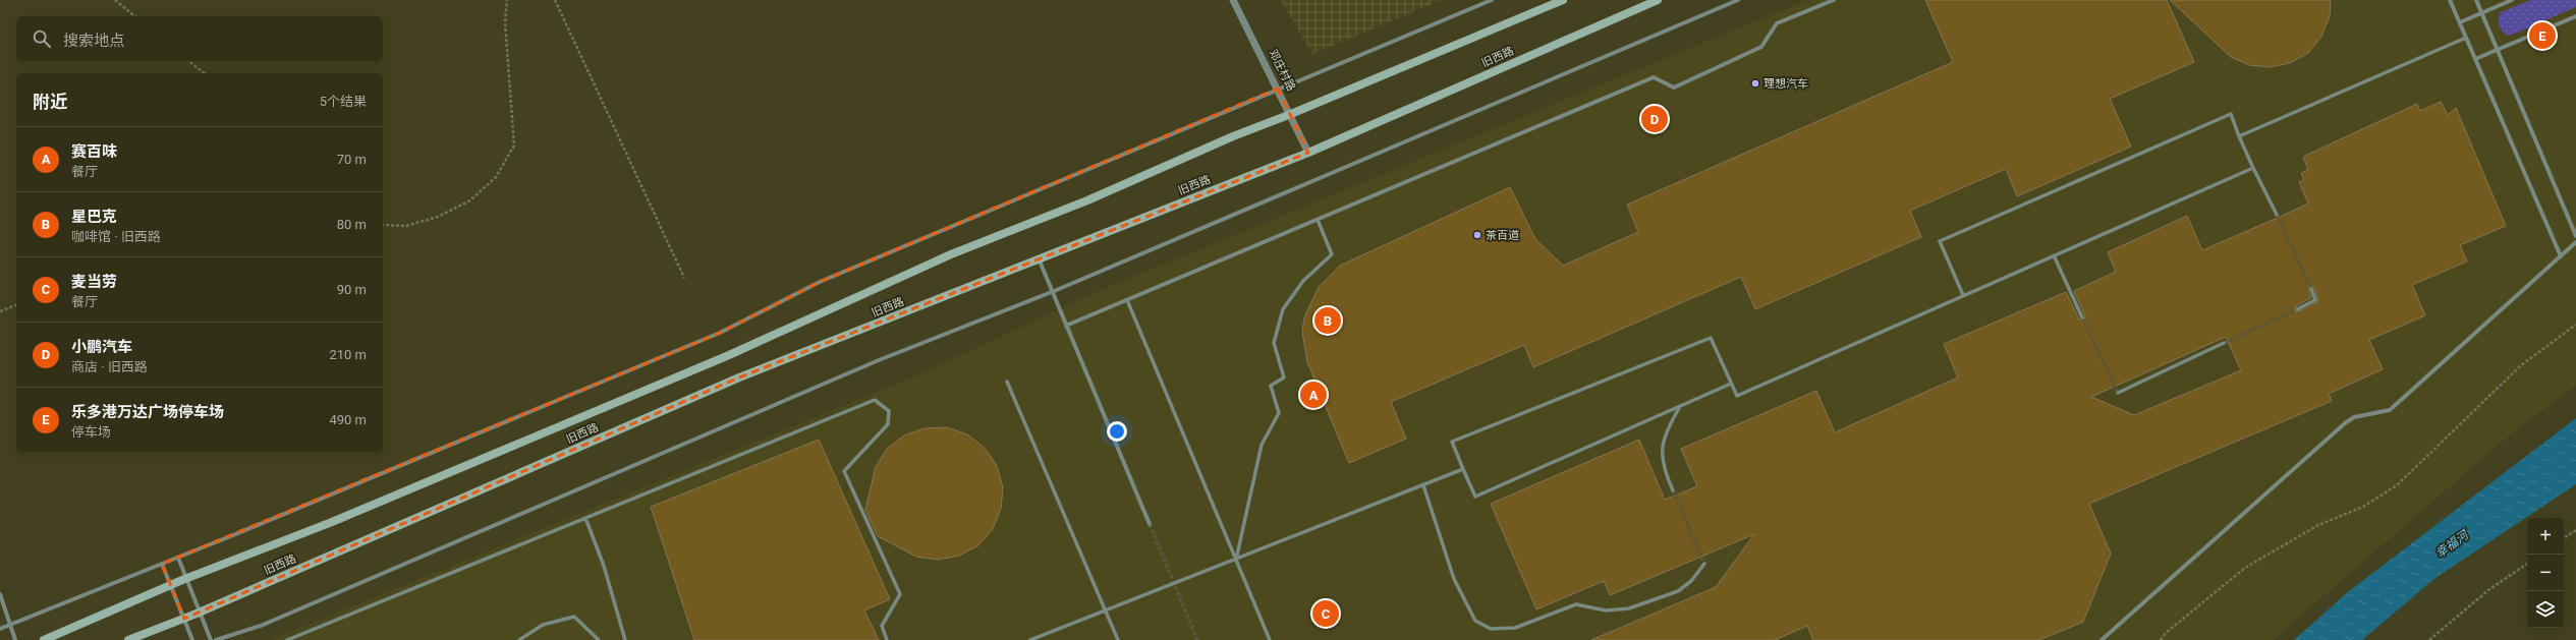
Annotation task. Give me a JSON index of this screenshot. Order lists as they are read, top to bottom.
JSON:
{
  "streets": {
    "main road": ["旧西路"],
    "street": ["邓庄村路"]
  },
  "crossings": [
    ["旧西路", "邓庄村路"]
  ],
  "water": ["幸福河"],
  "places": ["理想汽车", "茶百道"],
  "page": {
    "search": "搜索地点",
    "pins": [
      "E",
      "D",
      "B",
      "A",
      "C"
    ],
    "heading": ["附近", "5个结果"],
    "list": [
      {
        "mark": "A",
        "name": "赛百味",
        "note": "餐厅",
        "value": "70 m"
      },
      {
        "mark": "B",
        "name": "星巴克",
        "note": "咖啡馆 · 旧西路",
        "value": "80 m"
      },
      {
        "mark": "C",
        "name": "麦当劳",
        "note": "餐厅",
        "value": "90 m"
      },
      {
        "mark": "D",
        "name": "小鹏汽车",
        "note": "商店 · 旧西路",
        "value": "210 m"
      },
      {
        "mark": "E",
        "name": "乐多港万达广场停车场",
        "note": "停车场",
        "value": "490 m"
      }
    ],
    "map_buttons": ["+", "−"]
  }
}
